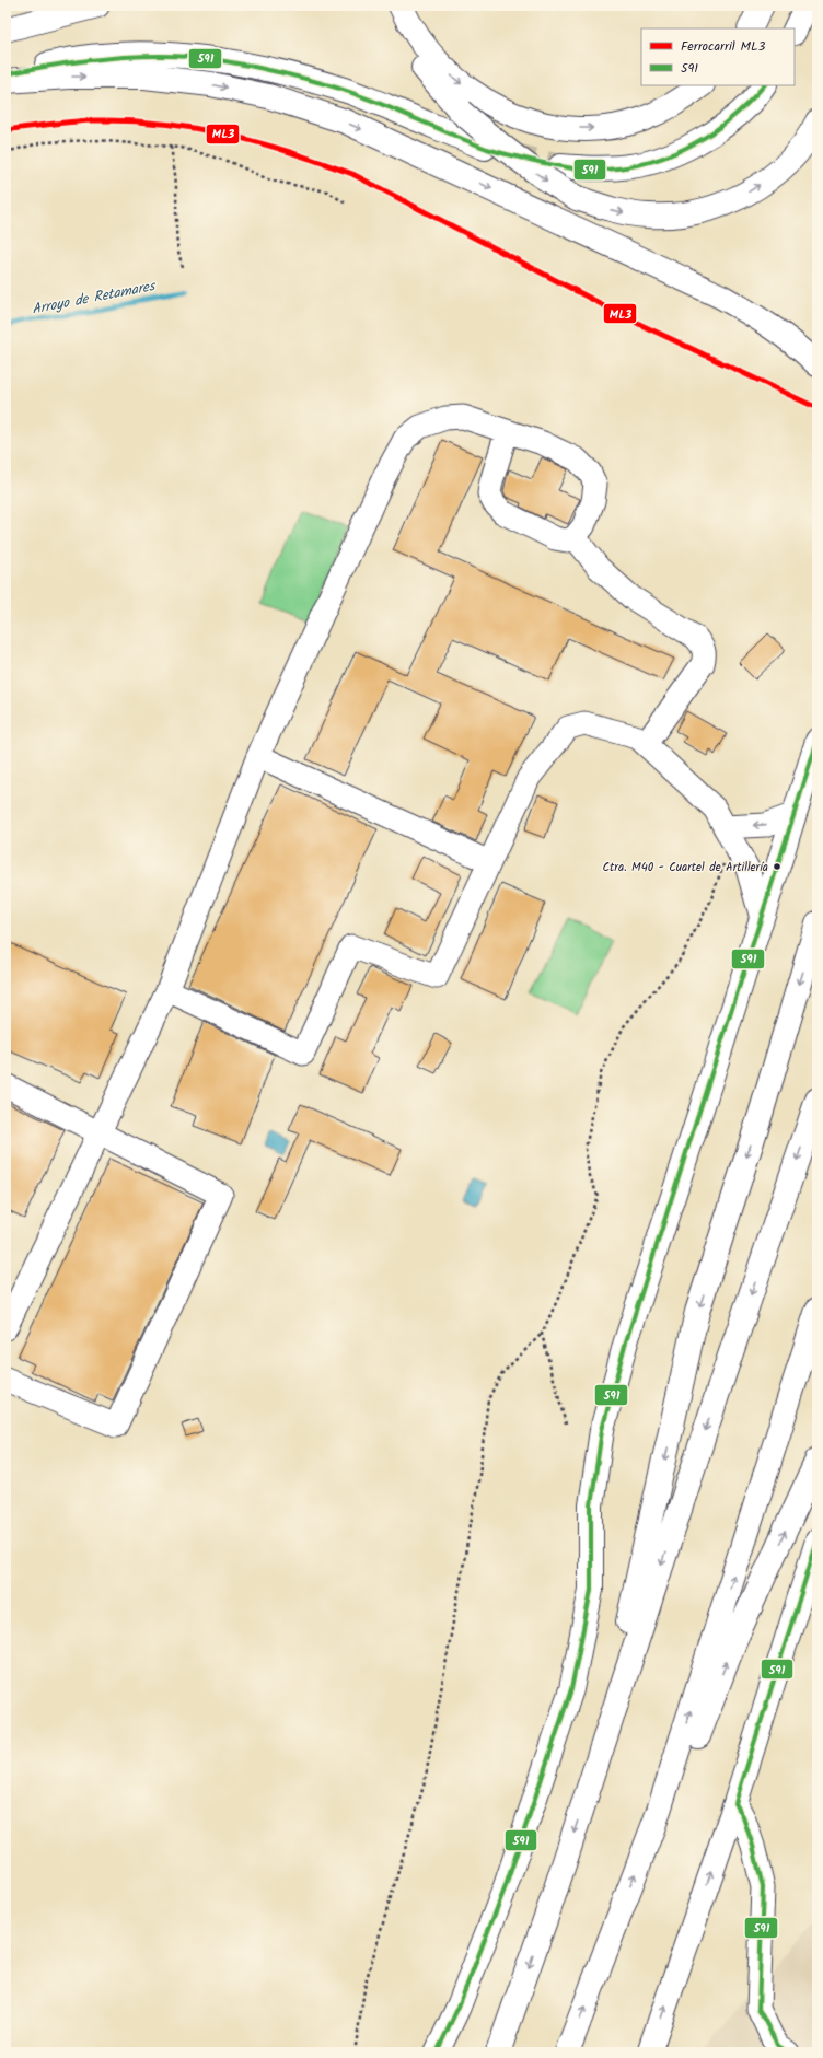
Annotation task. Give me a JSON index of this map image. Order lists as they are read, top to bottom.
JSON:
{
  "water": ["Arroyo de Retamares"],
  "places": ["Ctra. M40 - Cuartel de Artillería"],
  "lines": ["transit line 591", "rail line ML3"],
  "legend": ["Ferrocarril ML3", "591"]
}
